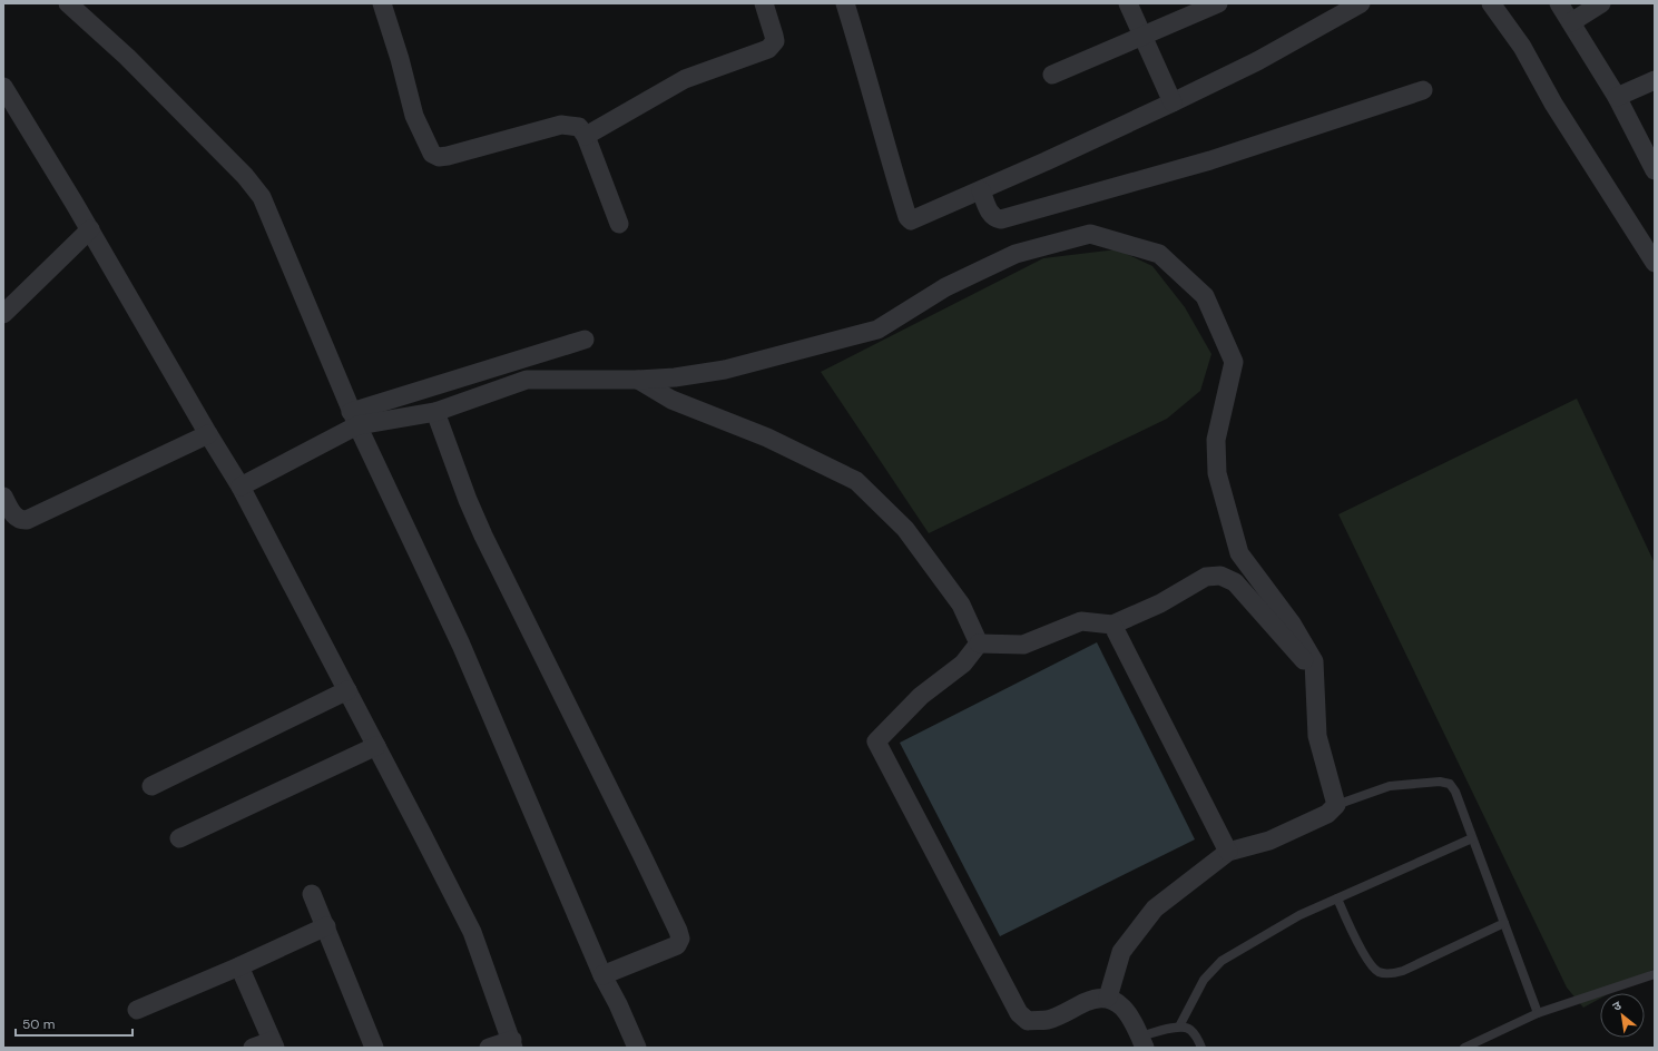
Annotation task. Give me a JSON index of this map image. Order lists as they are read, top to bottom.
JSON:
{
  "scale_bar": "50 m",
  "north": "top left"
}
